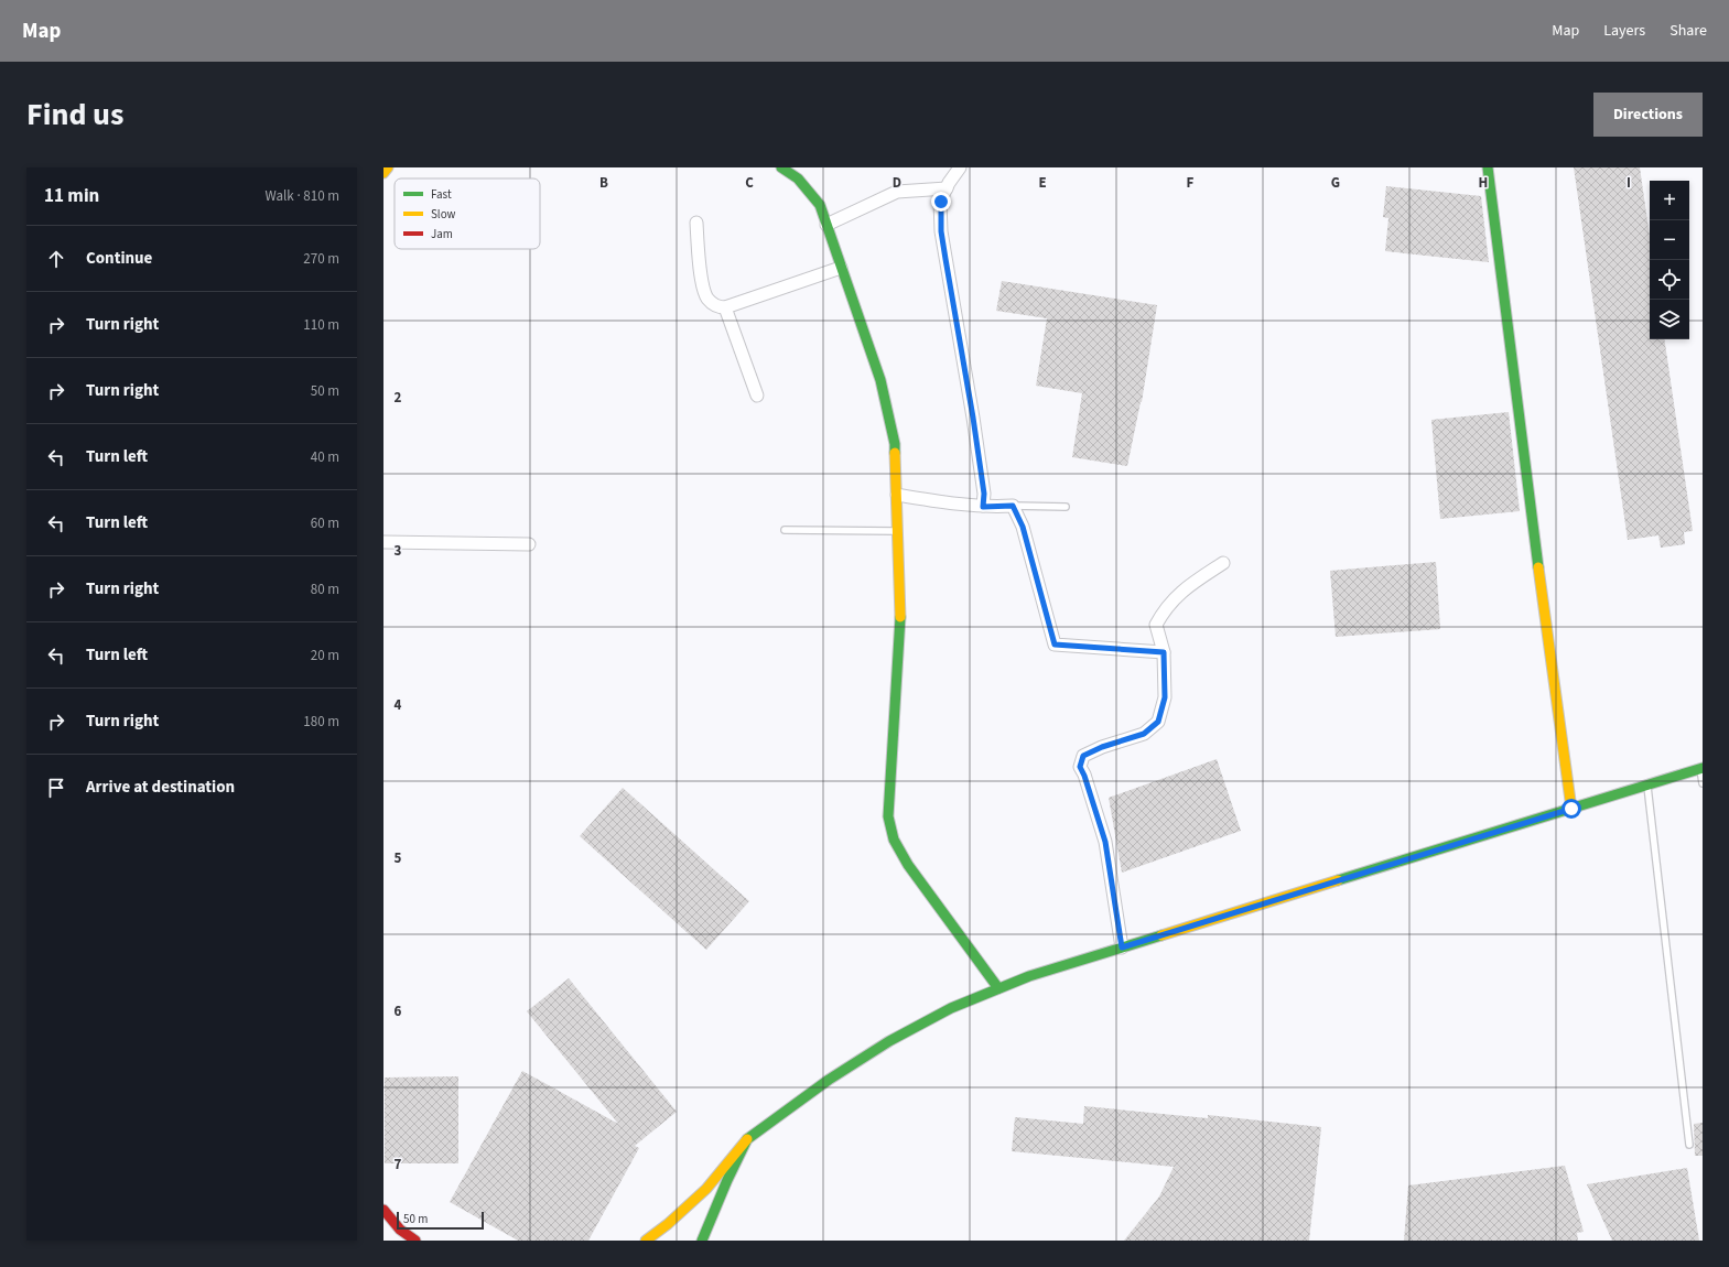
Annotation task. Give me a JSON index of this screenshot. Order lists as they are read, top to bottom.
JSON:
{
  "legend": ["Fast", "Slow", "Jam"],
  "scale_bar": "50 m",
  "page": {
    "header": "Map",
    "nav": ["Map", "Layers", "Share"],
    "title": "Find us",
    "buttons": "Directions",
    "heading": ["11 min", "Walk · 810 m"],
    "map_buttons": ["+", "−"],
    "list": [
      ["Continue", "270 m"],
      ["Turn right", "110 m"],
      ["Turn right", "50 m"],
      ["Turn left", "40 m"],
      ["Turn left", "60 m"],
      ["Turn right", "80 m"],
      ["Turn left", "20 m"],
      ["Turn right", "180 m"],
      "Arrive at destination"
    ],
    "scale": "50 m"
  },
  "grid": {
    "columns": [
      "B",
      "C",
      "D",
      "E",
      "F",
      "G",
      "H",
      "I"
    ],
    "rows": [
      "2",
      "3",
      "4",
      "5",
      "6",
      "7"
    ]
  }
}
